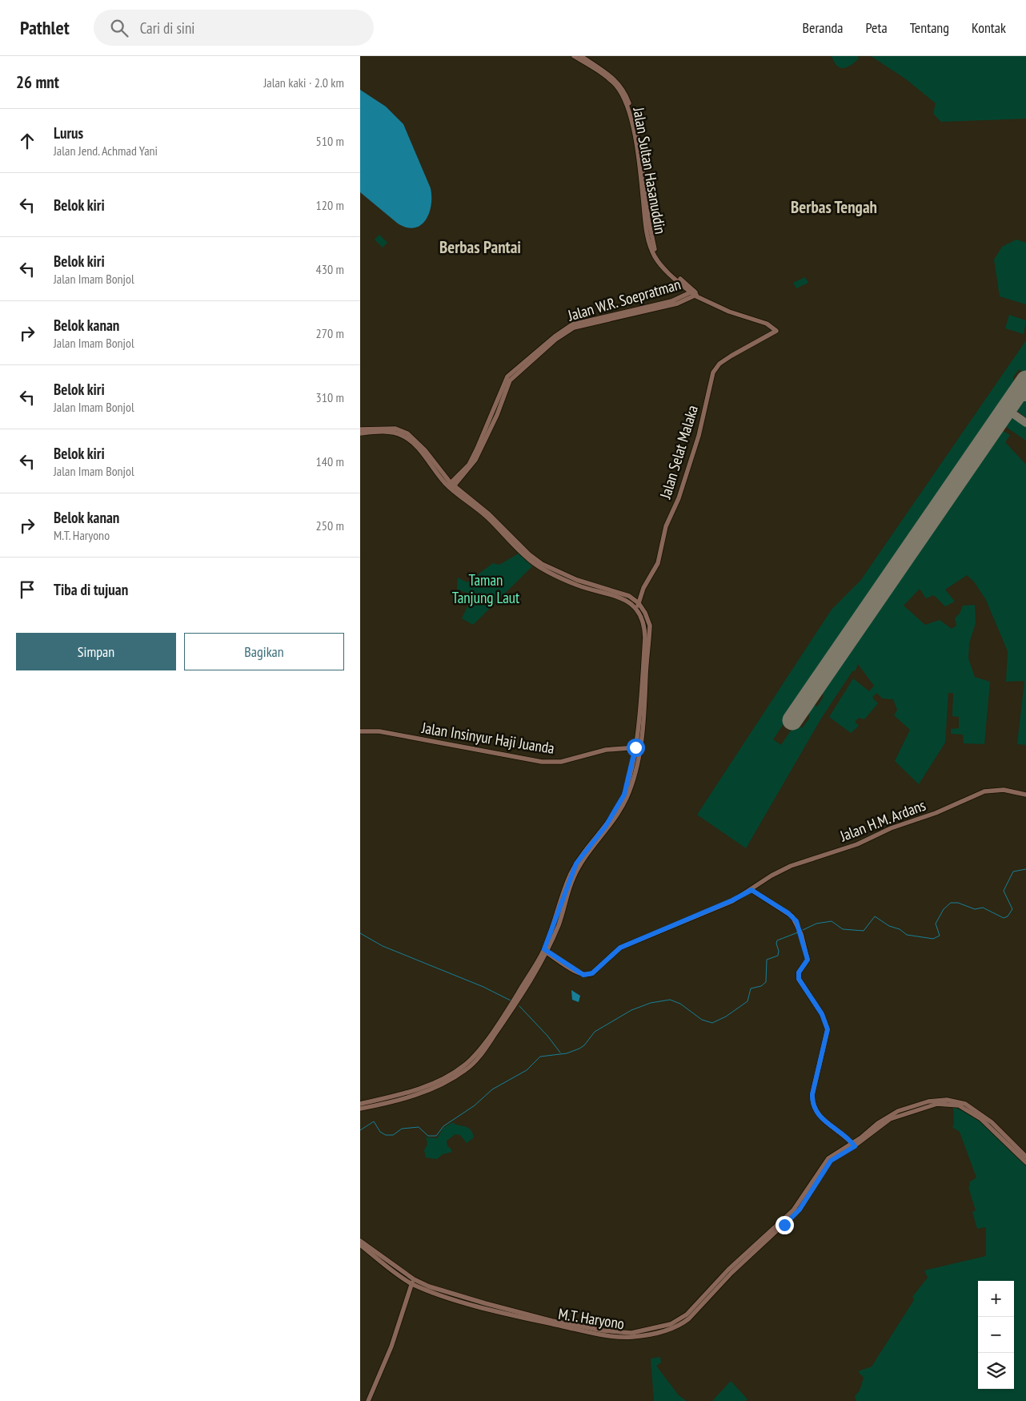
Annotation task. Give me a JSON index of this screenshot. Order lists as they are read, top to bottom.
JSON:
{
  "streets": {
    "street": [
      "Jalan Sultan Hasanuddin",
      "Jalan W.R. Soepratman",
      "Jalan Selat Malaka",
      "Jalan Insinyur Haji Juanda",
      "Jalan H.M. Ardans",
      "M.T. Haryono"
    ]
  },
  "crossings": [
    ["Jalan Sultan Hasanuddin", "Jalan W.R. Soepratman"],
    ["Jalan Sultan Hasanuddin", "Jalan Selat Malaka"],
    ["Jalan W.R. Soepratman", "Jalan Selat Malaka"]
  ],
  "districts": ["Berbas Tengah", "Berbas Pantai"],
  "parks": ["Taman Tanjung Laut"],
  "page": {
    "header": "Pathlet",
    "search": "Cari di sini",
    "nav": [
      "Beranda",
      "Peta",
      "Tentang",
      "Kontak"
    ],
    "heading": ["26 mnt", "Jalan kaki · 2.0 km"],
    "list": [
      ["Lurus", "Jalan Jend. Achmad Yani", "510 m"],
      ["Belok kiri", "120 m"],
      ["Belok kiri", "Jalan Imam Bonjol", "430 m"],
      ["Belok kanan", "Jalan Imam Bonjol", "270 m"],
      ["Belok kiri", "Jalan Imam Bonjol", "310 m"],
      ["Belok kiri", "Jalan Imam Bonjol", "140 m"],
      ["Belok kanan", "M.T. Haryono", "250 m"],
      "Tiba di tujuan"
    ],
    "buttons": ["Simpan", "Bagikan"],
    "map_buttons": ["+", "−"]
  }
}
